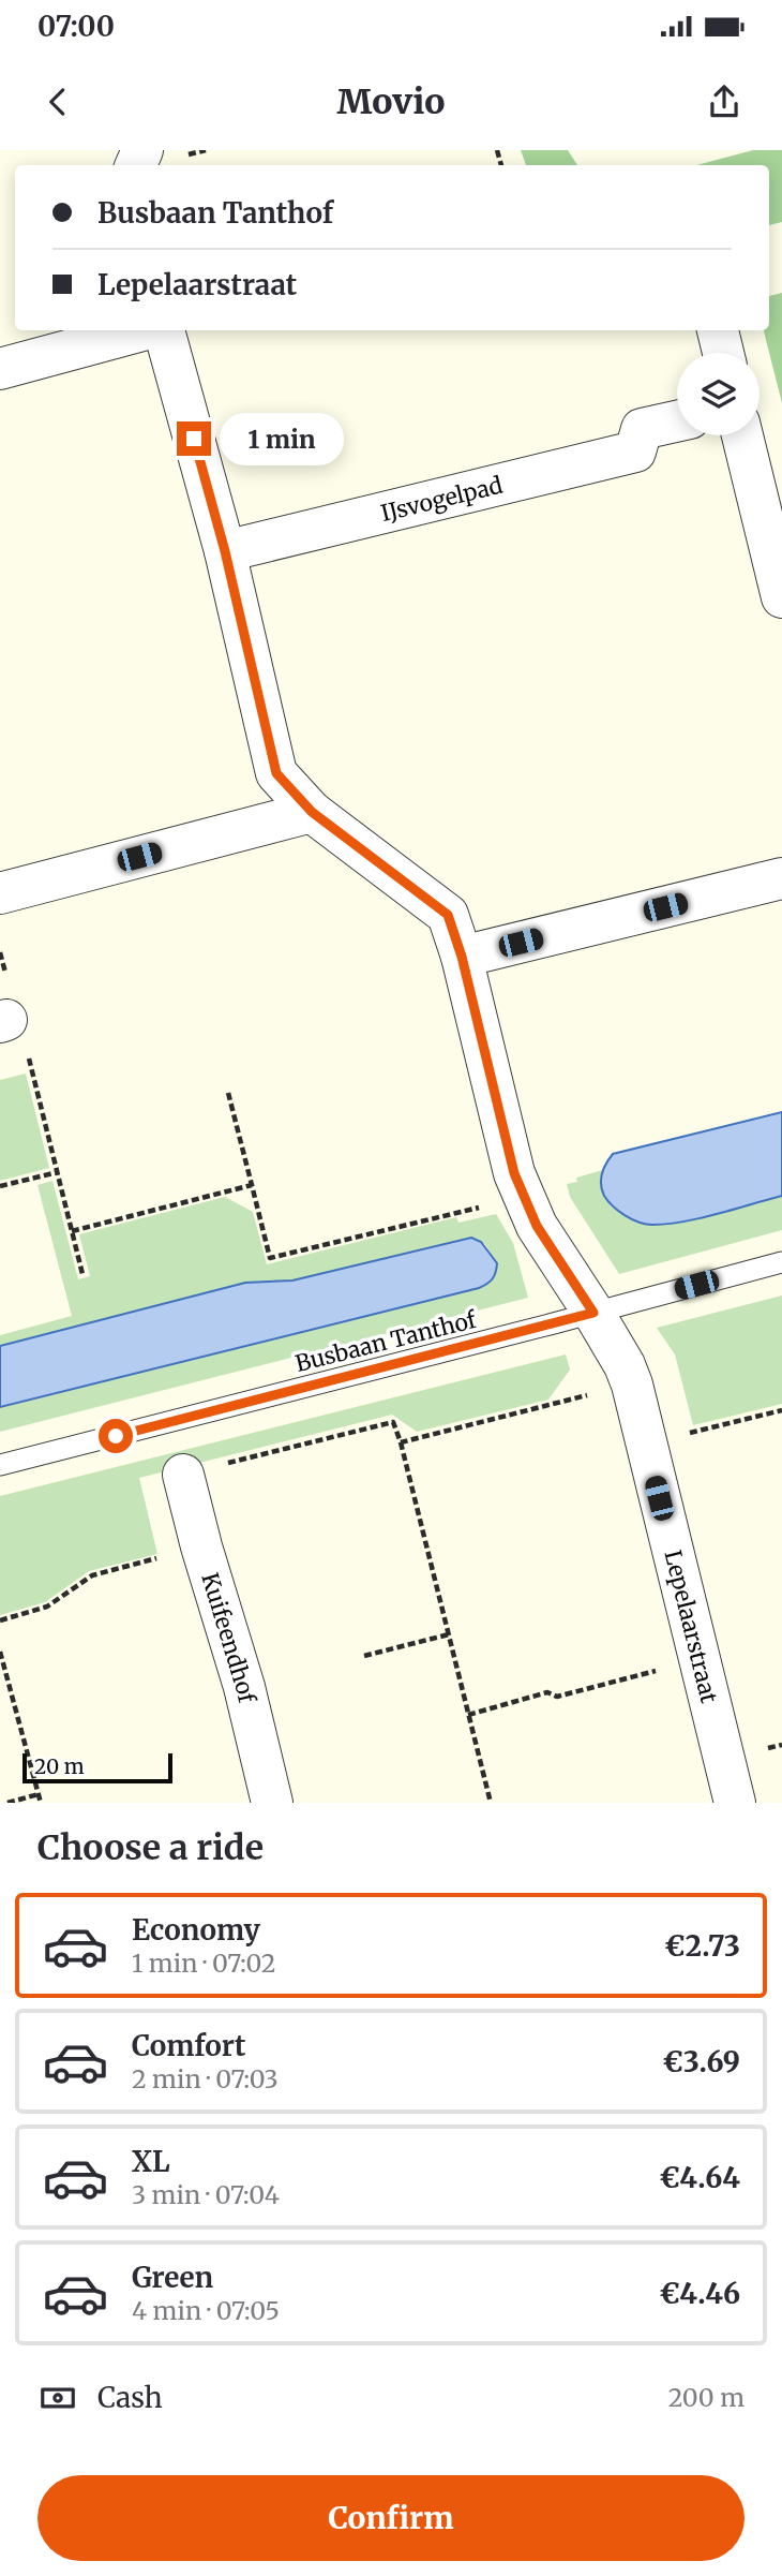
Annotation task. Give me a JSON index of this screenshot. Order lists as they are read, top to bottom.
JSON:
{
  "streets": {
    "street": ["IJsvogelpad", "Lepelaarstraat", "Kuifeendhof"],
    "lane": ["Busbaan Tanthof"]
  },
  "crossings": [
    ["IJsvogelpad", "Lepelaarstraat"],
    ["Busbaan Tanthof", "Lepelaarstraat"]
  ],
  "scale_bar": "20 m",
  "page": {
    "status": "07:00",
    "header": "Movio",
    "banner": ["Busbaan Tanthof", "Lepelaarstraat"],
    "bubble": "1 min",
    "scale": "20 m",
    "heading": "Choose a ride",
    "list": [
      {
        "name": "Economy",
        "note": "1 min · 07:02",
        "value": "€2.73"
      },
      {
        "name": "Comfort",
        "note": "2 min · 07:03",
        "value": "€3.69"
      },
      {
        "name": "XL",
        "note": "3 min · 07:04",
        "value": "€4.64"
      },
      {
        "name": "Green",
        "note": "4 min · 07:05",
        "value": "€4.46"
      }
    ],
    "pay": ["Cash", "200 m"],
    "buttons": "Confirm"
  }
}
